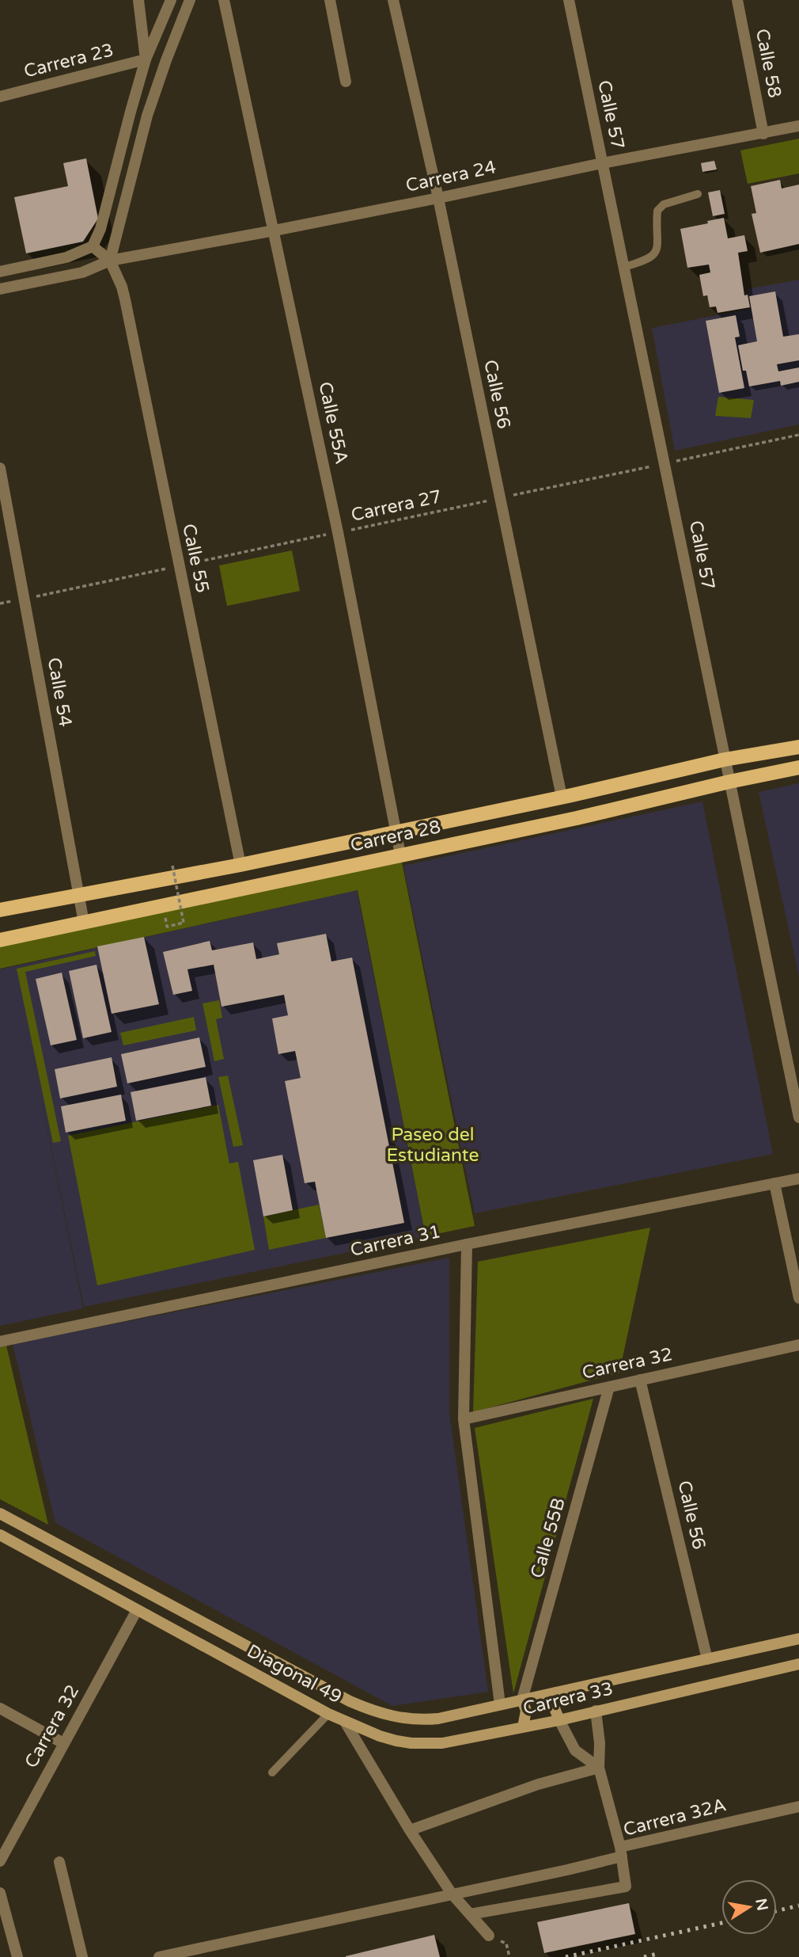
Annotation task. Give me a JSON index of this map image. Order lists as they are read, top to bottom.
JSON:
{
  "streets": {
    "main road": ["Carrera 28", "Diagonal 49", "Carrera 33"],
    "street": [
      "Carrera 23",
      "Calle 58",
      "Calle 57",
      "Carrera 24",
      "Calle 56",
      "Calle 55A",
      "Calle 55",
      "Calle 54",
      "Carrera 31",
      "Carrera 32",
      "Calle 55B",
      "Carrera 32A"
    ],
    "path": ["Carrera 27"]
  },
  "crossings": [
    ["Calle 58", "Carrera 24"],
    ["Calle 57", "Carrera 24"],
    ["Calle 57", "Carrera 27"],
    ["Calle 57", "Carrera 28"],
    ["Carrera 24", "Calle 56"],
    ["Carrera 24", "Calle 55A"],
    ["Carrera 24", "Calle 55"],
    ["Calle 56", "Carrera 27"],
    ["Calle 56", "Carrera 28"],
    ["Calle 56", "Carrera 32"],
    ["Calle 56", "Carrera 33"],
    ["Calle 55A", "Carrera 27"],
    ["Calle 55A", "Carrera 28"],
    ["Carrera 27", "Calle 55"],
    ["Carrera 27", "Calle 54"],
    ["Calle 55", "Carrera 28"],
    ["Calle 54", "Carrera 28"],
    ["Carrera 32", "Calle 55B"],
    ["Carrera 32", "Diagonal 49"],
    ["Calle 55B", "Carrera 33"],
    ["Diagonal 49", "Carrera 33"],
    ["Diagonal 49", "Carrera 32A"]
  ],
  "parks": ["Paseo del Estudiante"],
  "north": "right"
}
